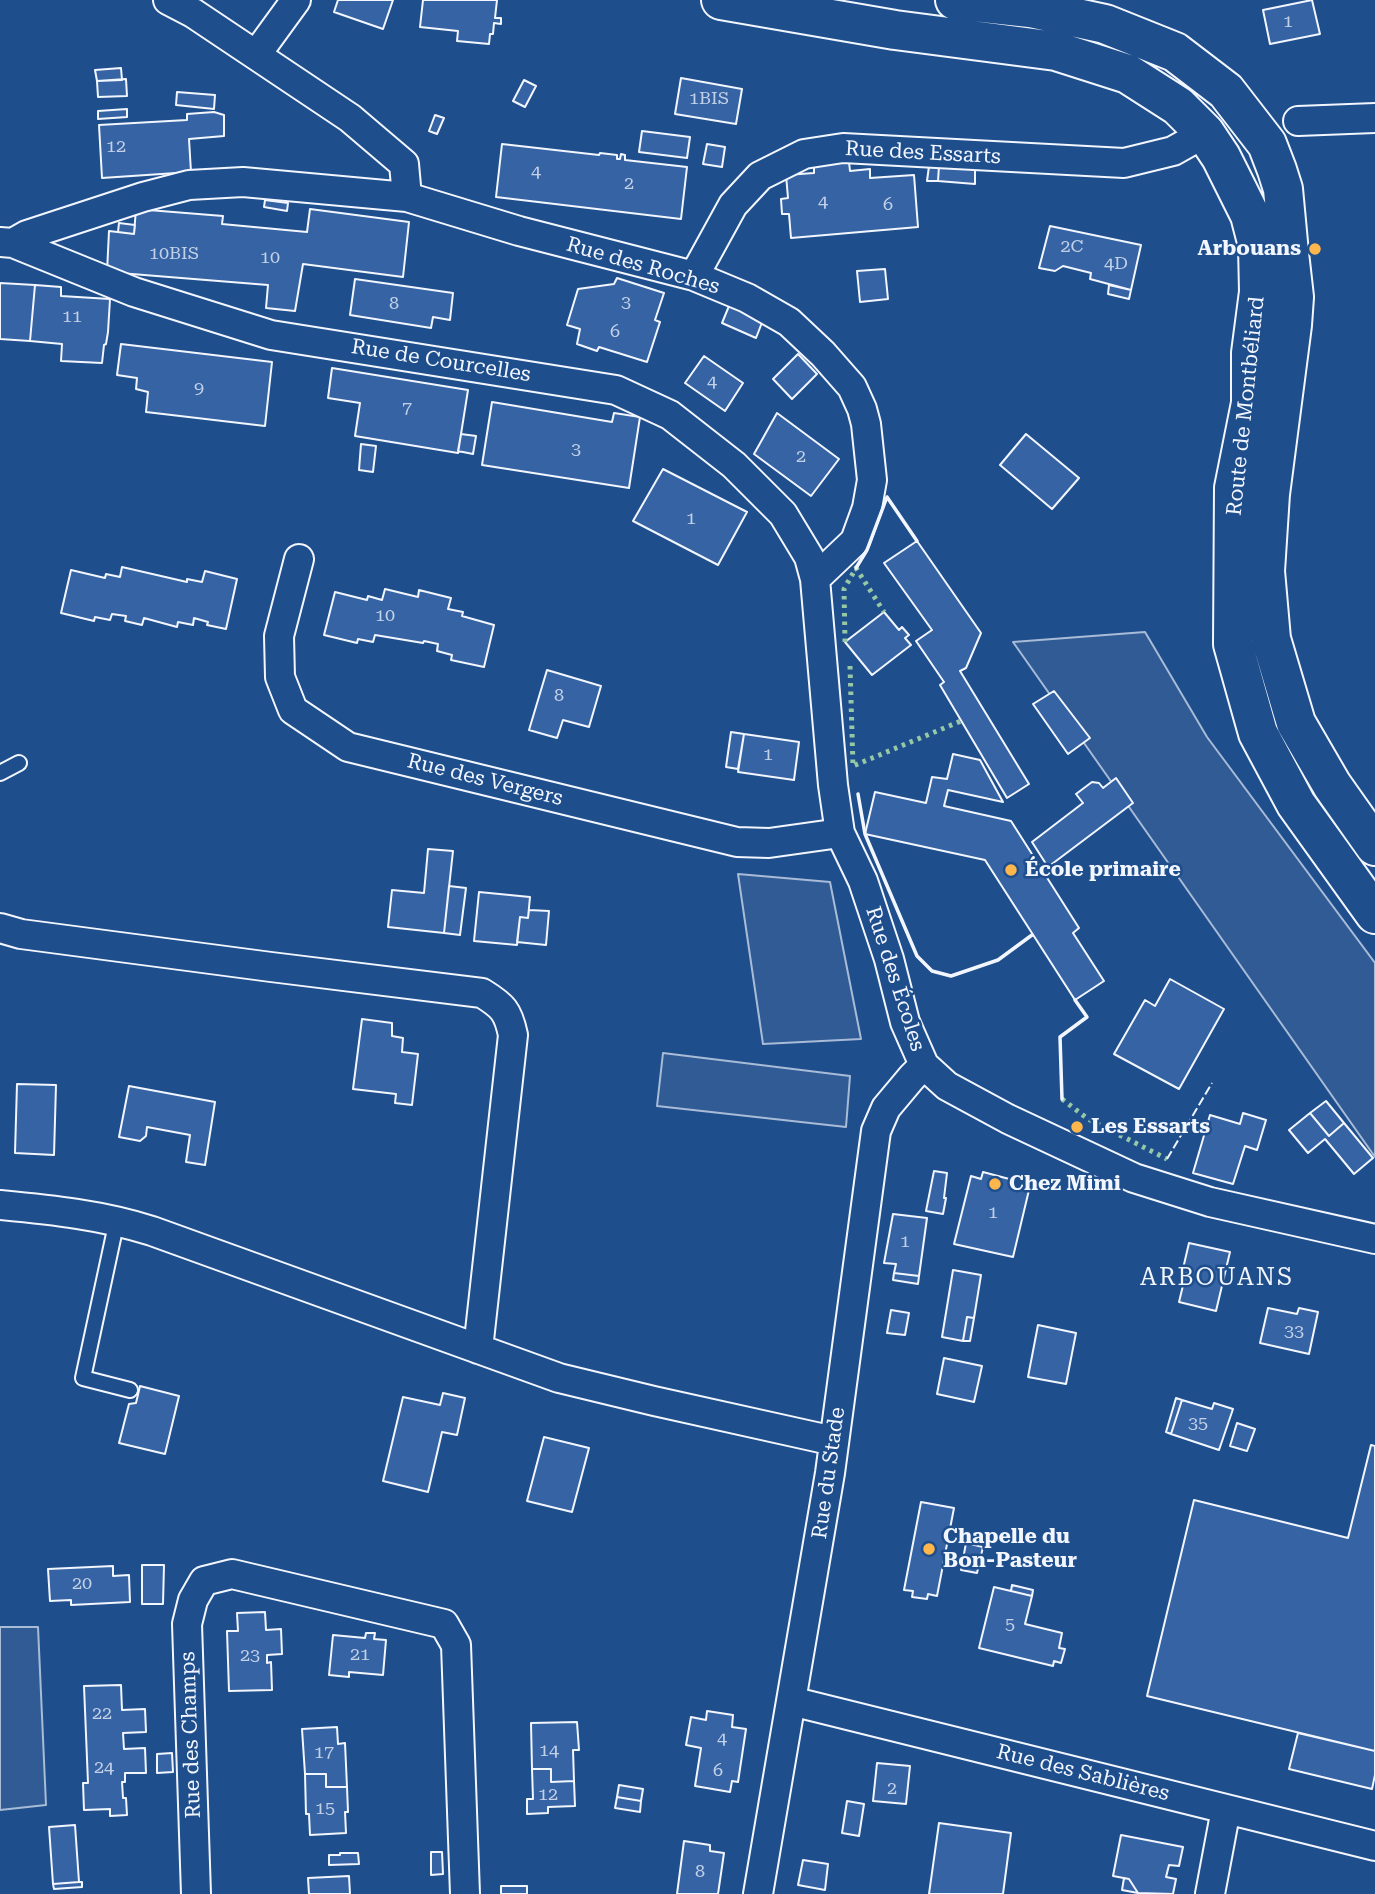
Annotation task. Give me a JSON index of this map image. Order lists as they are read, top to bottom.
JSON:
{
  "streets": {
    "main road": ["Route de Montbéliard"],
    "street": [
      "Rue des Essarts",
      "Rue des Roches",
      "Rue de Courcelles",
      "Rue des Vergers",
      "Rue des Écoles",
      "Rue du Stade",
      "Rue des Champs",
      "Rue des Sablières"
    ]
  },
  "crossings": [
    ["Rue des Essarts", "Rue des Roches"],
    ["Rue des Essarts", "Route de Montbéliard"],
    ["Rue des Roches", "Rue de Courcelles"],
    ["Rue des Roches", "Rue des Écoles"],
    ["Rue de Courcelles", "Rue des Écoles"],
    ["Rue des Vergers", "Rue des Écoles"],
    ["Rue des Écoles", "Rue du Stade"],
    ["Rue du Stade", "Rue des Sablières"]
  ],
  "districts": ["ARBOUANS"],
  "places": [
    "Arbouans",
    "École primaire",
    "Les Essarts",
    "Chez Mimi",
    "Chapelle du Bon-Pasteur"
  ],
  "house_numbers": [
    "1",
    "1BIS",
    "12",
    "4",
    "2",
    "4",
    "6",
    "2C",
    "10BIS",
    "10",
    "4D",
    "3",
    "8",
    "11",
    "6",
    "4",
    "9",
    "7",
    "3",
    "2",
    "1",
    "10",
    "8",
    "1",
    "1",
    "1",
    "33",
    "35",
    "20",
    "5",
    "21",
    "23",
    "22",
    "4",
    "14",
    "17",
    "24",
    "6",
    "2",
    "12",
    "15",
    "8"
  ]
}
